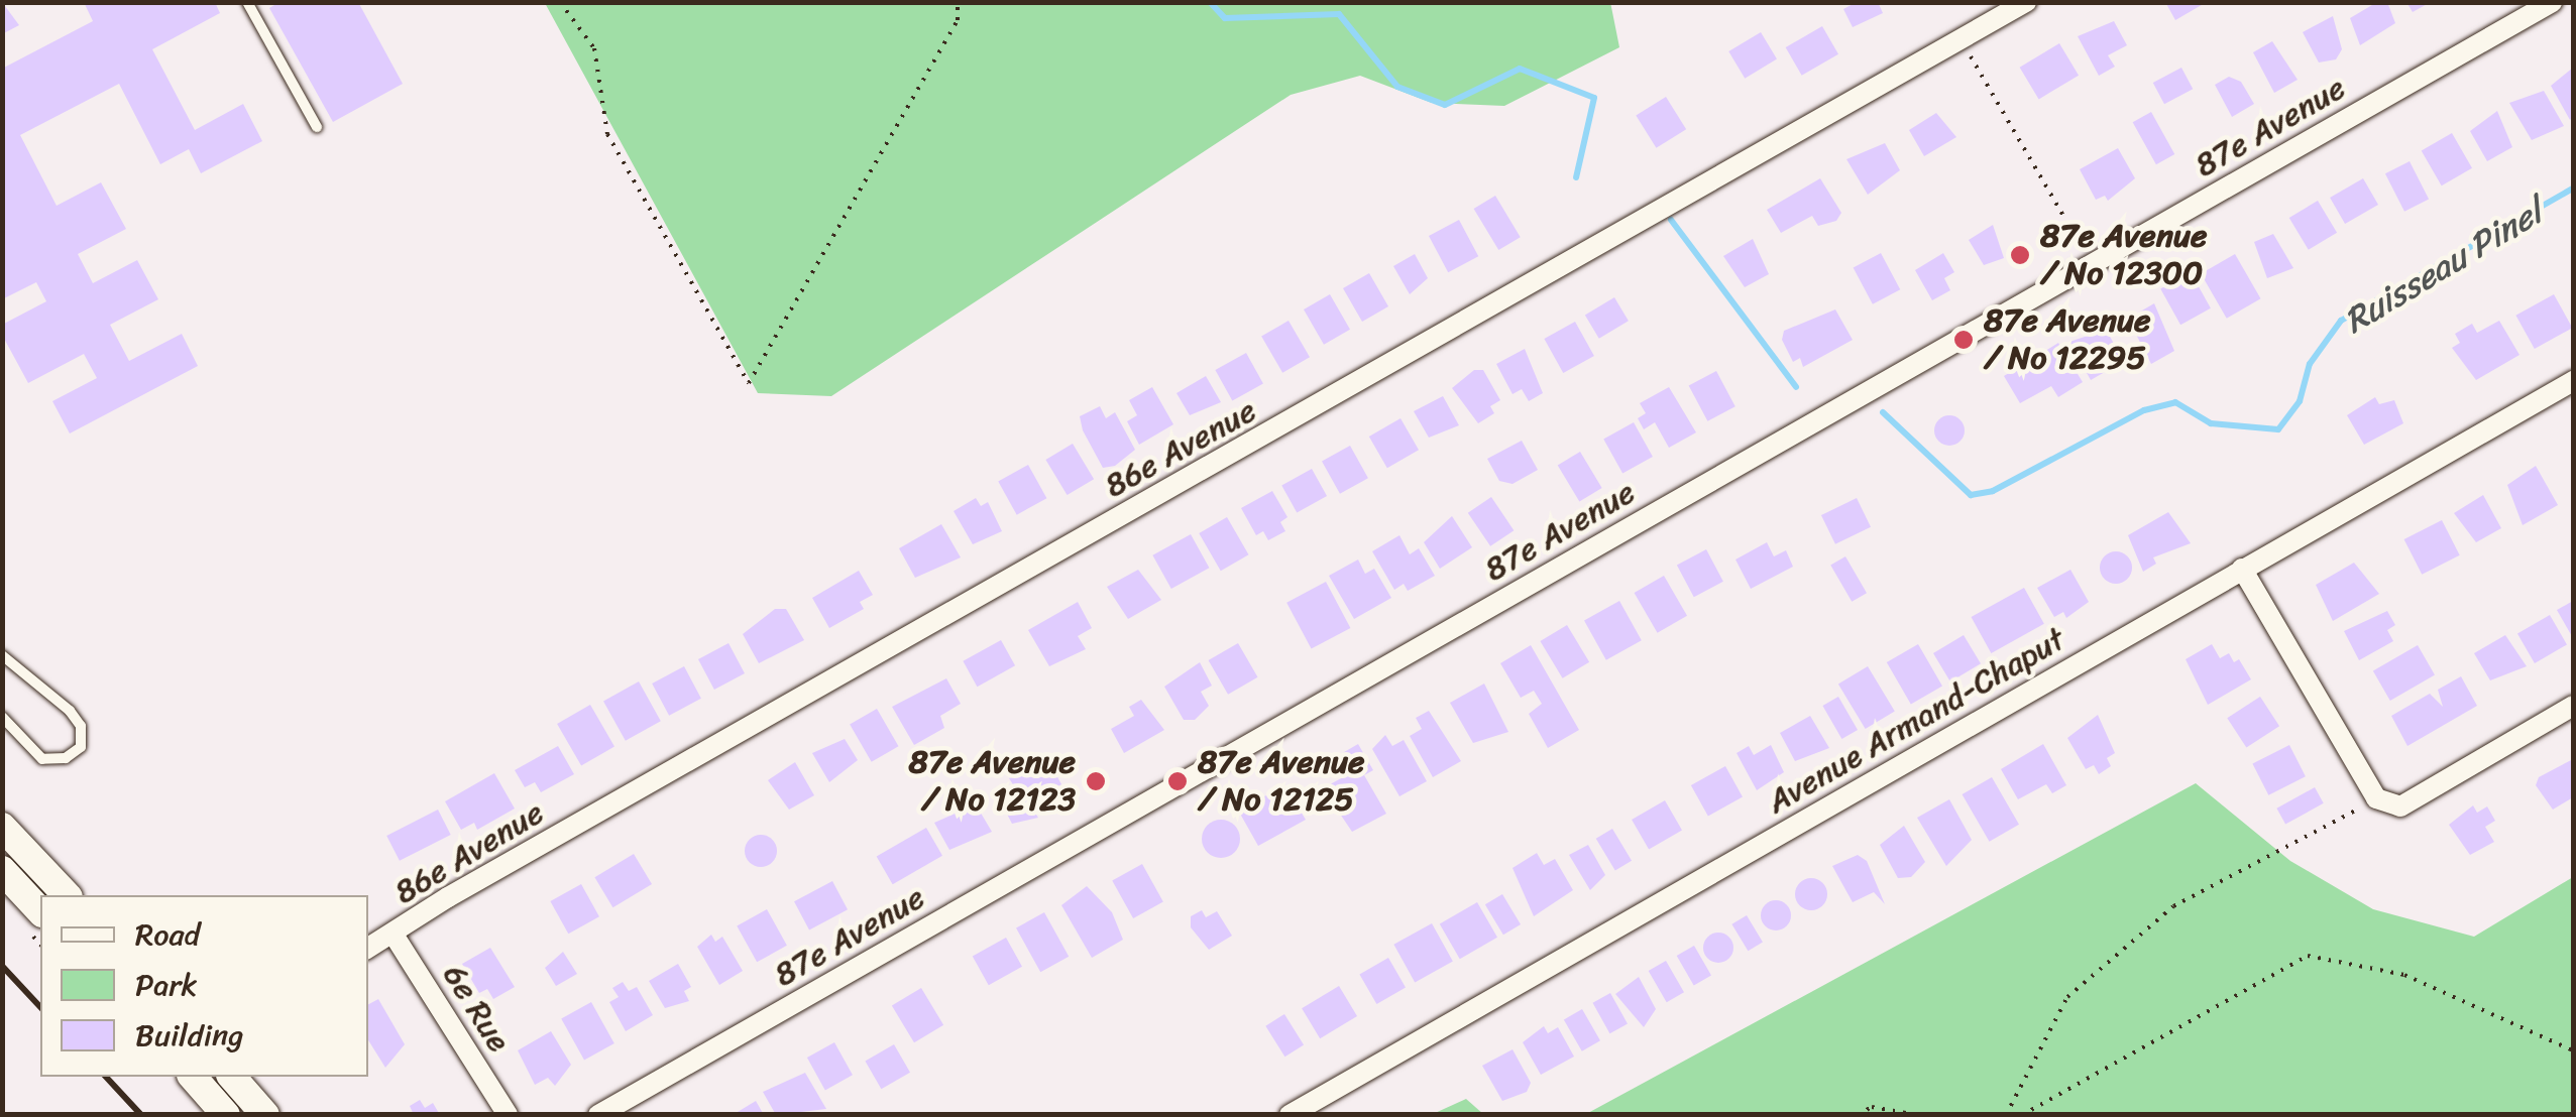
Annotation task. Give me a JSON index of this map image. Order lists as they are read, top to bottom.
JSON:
{
  "streets": {
    "street": [
      "87e Avenue",
      "86e Avenue",
      "Avenue Armand-Chaput",
      "6e Rue"
    ]
  },
  "crossings": [
    ["86e Avenue", "6e Rue"]
  ],
  "water": ["Ruisseau Pinel"],
  "places": [
    "87e Avenue / No 12300",
    "87e Avenue / No 12295",
    "87e Avenue / No 12123",
    "87e Avenue / No 12125"
  ],
  "legend": ["Road", "Park", "Building"]
}
